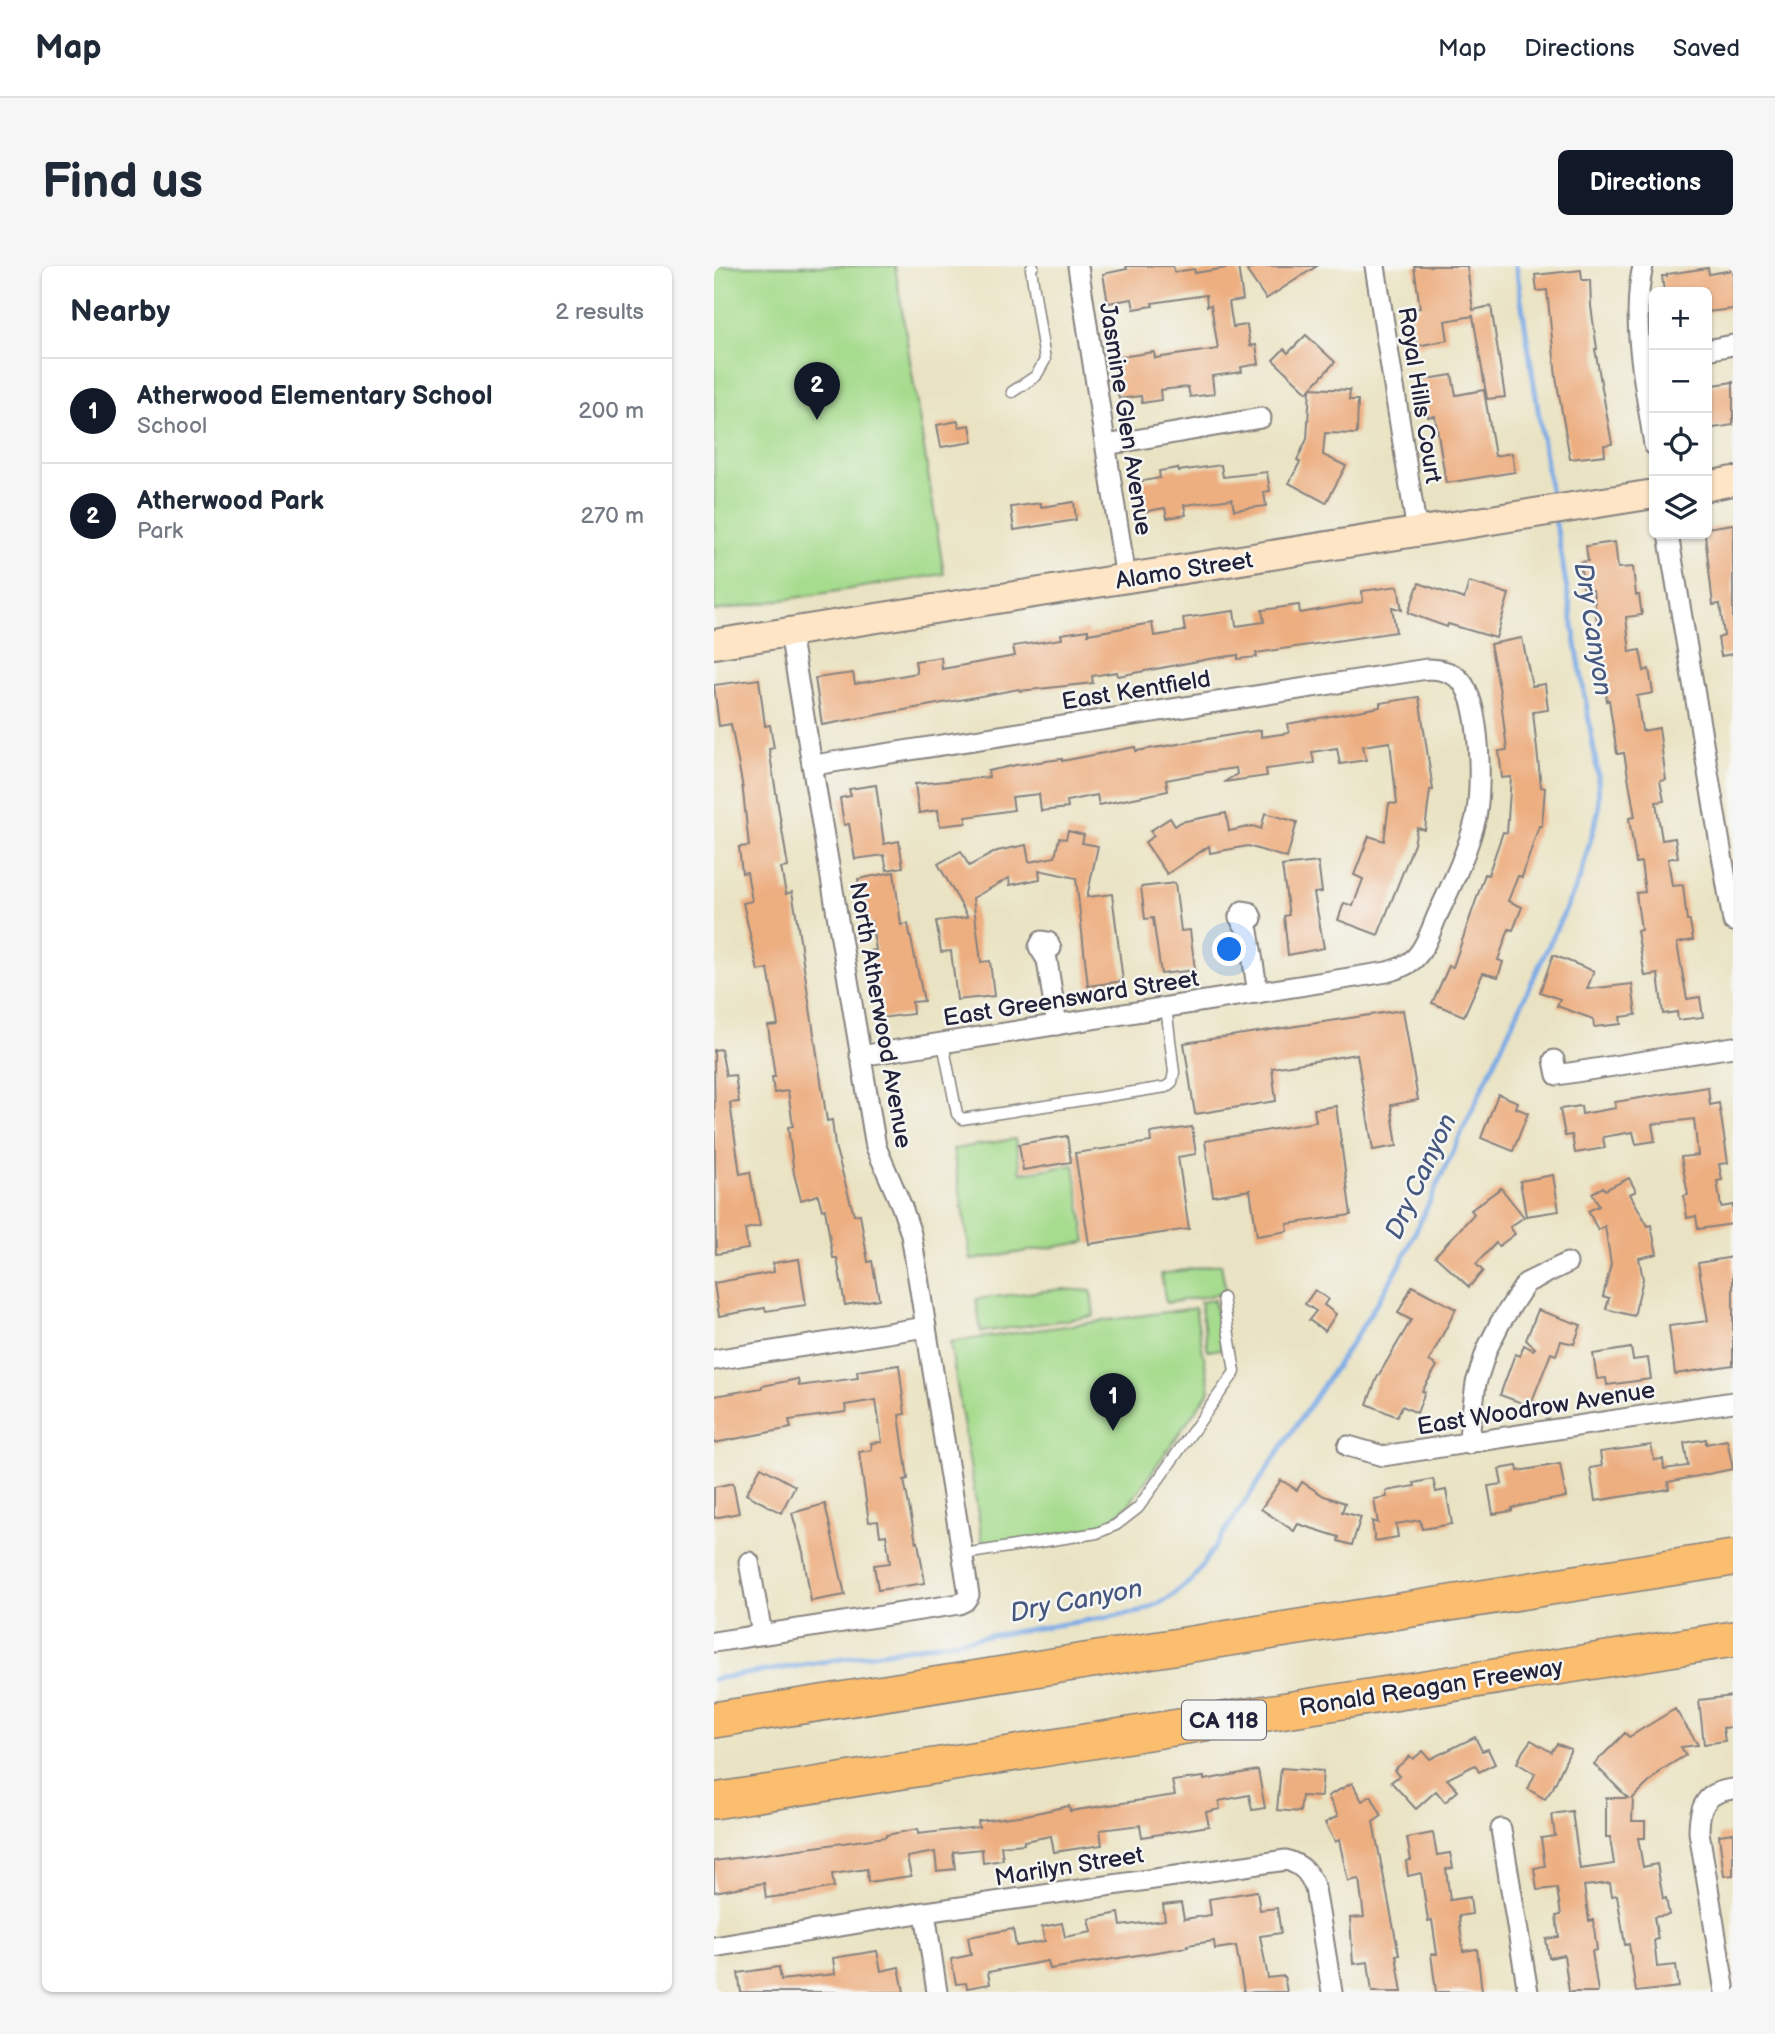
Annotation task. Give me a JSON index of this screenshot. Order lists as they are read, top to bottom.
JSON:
{
  "streets": {
    "highway": ["Ronald Reagan Freeway", "CA 118"],
    "main road": ["Alamo Street"],
    "street": [
      "Royal Hills Court",
      "Jasmine Glen Avenue",
      "East Kentfield",
      "East Greensward Street",
      "North Atherwood Avenue",
      "East Woodrow Avenue",
      "Marilyn Street"
    ]
  },
  "crossings": [
    ["Royal Hills Court", "Alamo Street"],
    ["Jasmine Glen Avenue", "Alamo Street"],
    ["Alamo Street", "North Atherwood Avenue"],
    ["East Kentfield", "East Greensward Street"],
    ["East Kentfield", "North Atherwood Avenue"],
    ["East Greensward Street", "North Atherwood Avenue"]
  ],
  "water": ["Dry Canyon"],
  "page": {
    "header": "Map",
    "nav": ["Map", "Directions", "Saved"],
    "buttons": "Directions",
    "title": "Find us",
    "heading": ["Nearby", "2 results"],
    "map_buttons": ["+", "−"],
    "list": [
      {
        "mark": "1",
        "name": "Atherwood Elementary School",
        "note": "School",
        "value": "200 m"
      },
      {
        "mark": "2",
        "name": "Atherwood Park",
        "note": "Park",
        "value": "270 m"
      }
    ],
    "pins": ["2", "1"]
  }
}
